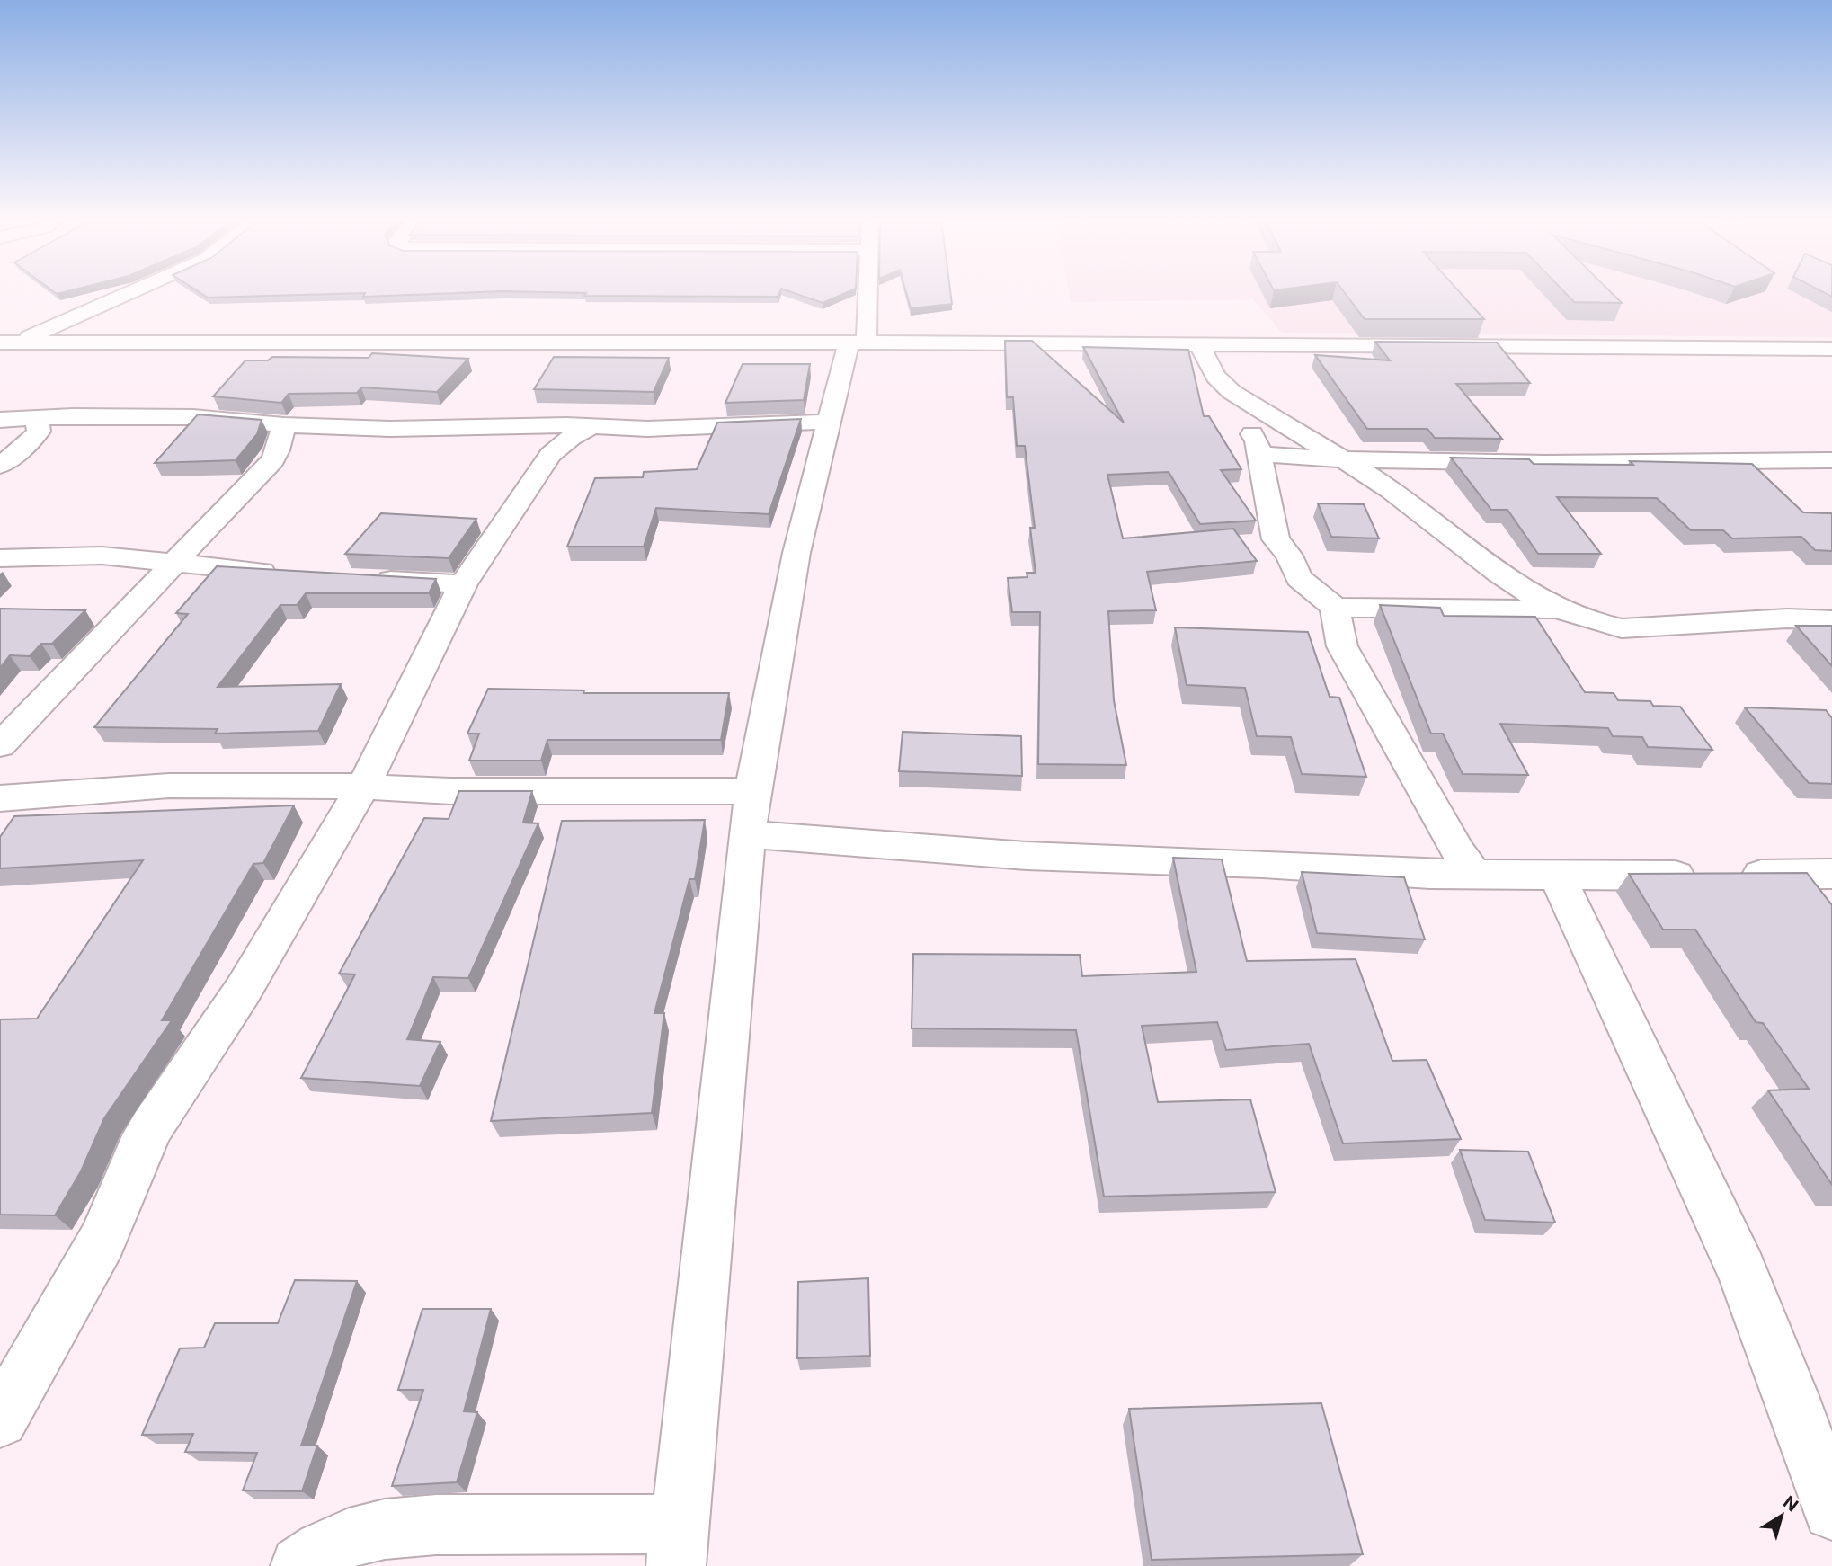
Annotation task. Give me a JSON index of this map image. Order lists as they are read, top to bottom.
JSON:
{
  "north": "top right"
}
